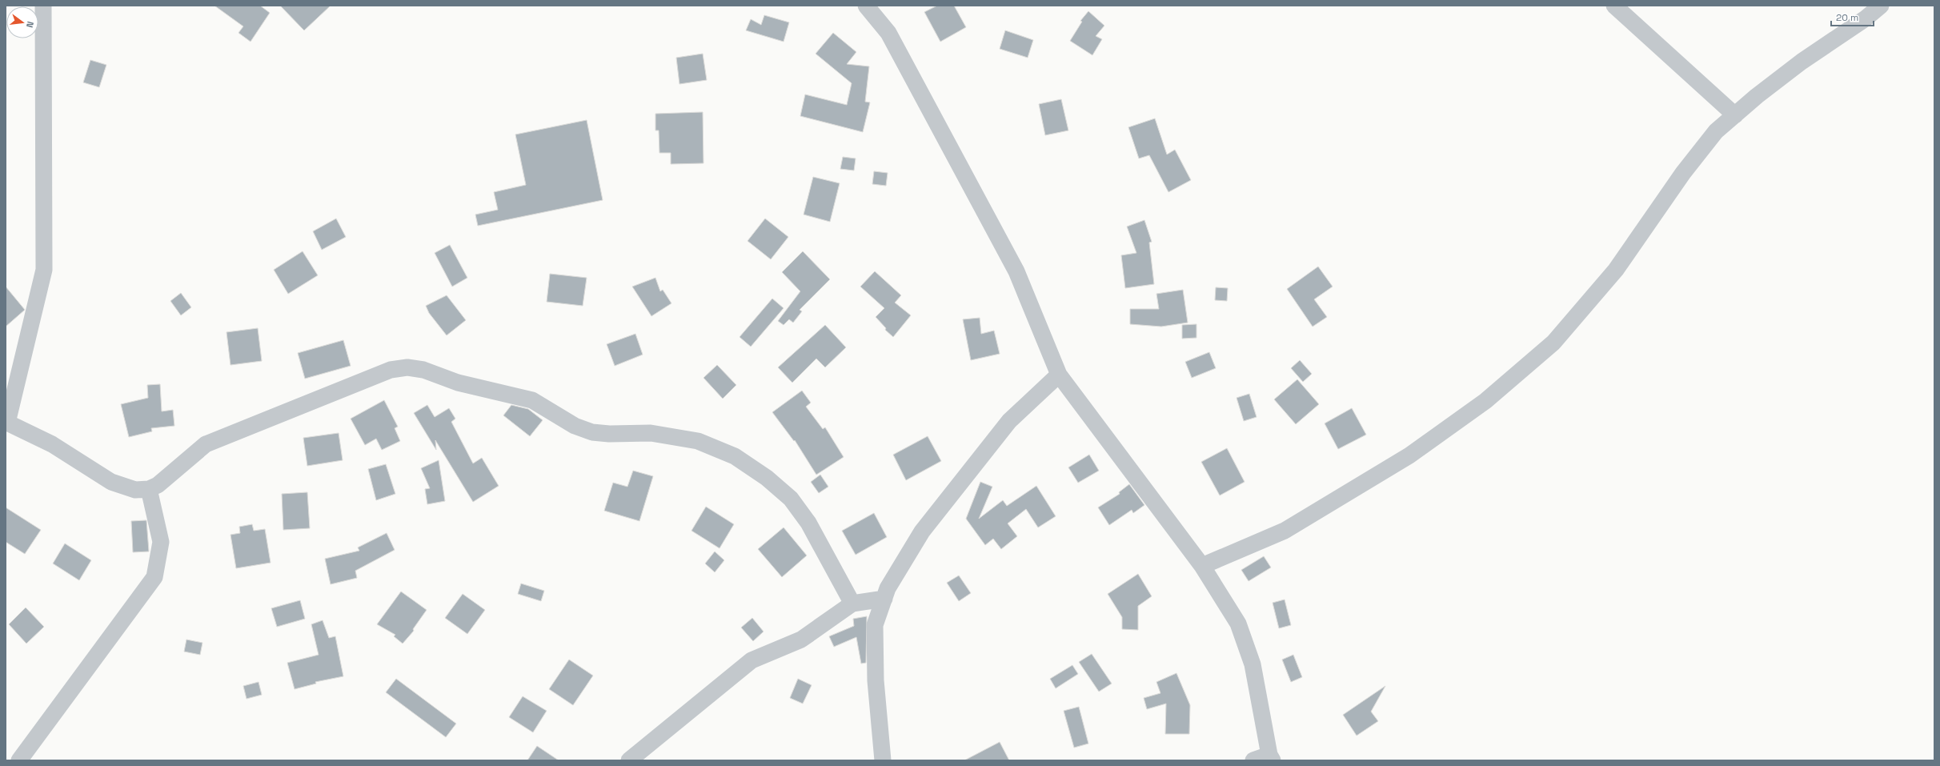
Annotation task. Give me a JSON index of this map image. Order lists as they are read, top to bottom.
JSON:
{
  "scale_bar": "20 m",
  "north": "right"
}
